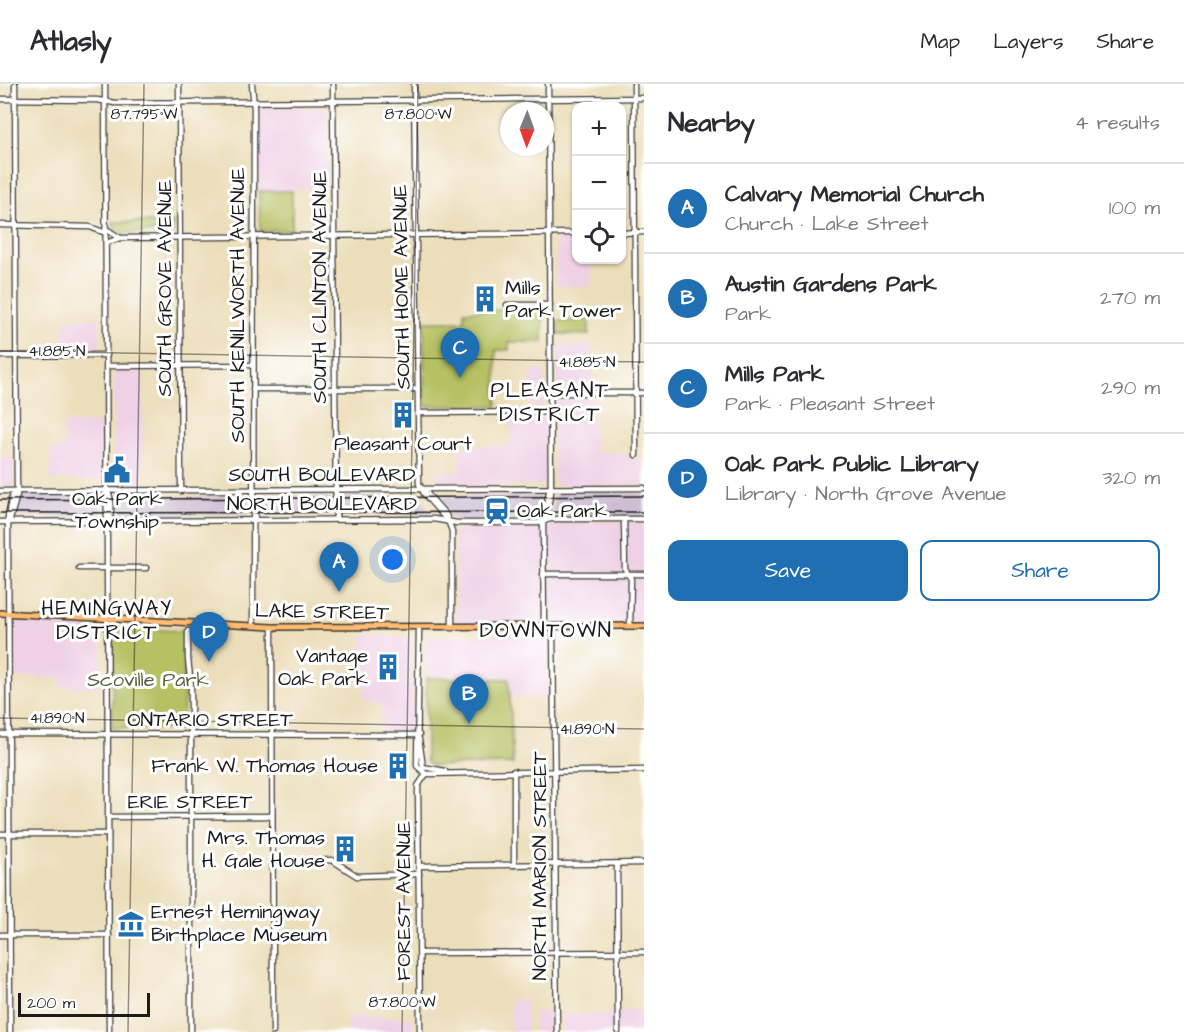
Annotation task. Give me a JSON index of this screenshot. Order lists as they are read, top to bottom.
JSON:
{
  "streets": {
    "main road": ["LAKE STREET"],
    "street": [
      "SOUTH CLINTON AVENUE",
      "SOUTH HOME AVENUE",
      "SOUTH GROVE AVENUE",
      "SOUTH KENILWORTH AVENUE",
      "SOUTH BOULEVARD",
      "NORTH BOULEVARD",
      "ONTARIO STREET",
      "ERIE STREET",
      "NORTH MARION STREET",
      "FOREST AVENUE"
    ]
  },
  "crossings": [
    ["SOUTH CLINTON AVENUE", "SOUTH BOULEVARD"],
    ["SOUTH CLINTON AVENUE", "NORTH BOULEVARD"],
    ["SOUTH HOME AVENUE", "SOUTH BOULEVARD"],
    ["SOUTH HOME AVENUE", "NORTH BOULEVARD"],
    ["SOUTH GROVE AVENUE", "SOUTH BOULEVARD"],
    ["SOUTH KENILWORTH AVENUE", "SOUTH BOULEVARD"],
    ["SOUTH KENILWORTH AVENUE", "NORTH BOULEVARD"],
    ["SOUTH KENILWORTH AVENUE", "LAKE STREET"],
    ["LAKE STREET", "NORTH MARION STREET"]
  ],
  "districts": ["PLEASANT DISTRICT", "HEMINGWAY DISTRICT", "DOWNTOWN"],
  "parks": ["Scoville Park"],
  "places": {
    "building": [
      "Mills Park Tower",
      "Pleasant Court",
      "Vantage Oak Park",
      "Frank W. Thomas House",
      "Mrs. Thomas H. Gale House"
    ],
    "public building": ["Oak Park Township"],
    "station": ["Oak Park"],
    "museum": ["Ernest Hemingway Birthplace Museum"]
  },
  "scale_bar": "200 m",
  "north": "bottom",
  "page": {
    "header": "Atlasly",
    "nav": ["Map", "Layers", "Share"],
    "heading": ["Nearby", "4 results"],
    "map_buttons": ["+", "−"],
    "list": [
      {
        "mark": "A",
        "name": "Calvary Memorial Church",
        "note": "Church · Lake Street",
        "value": "100 m"
      },
      {
        "mark": "B",
        "name": "Austin Gardens Park",
        "note": "Park",
        "value": "270 m"
      },
      {
        "mark": "C",
        "name": "Mills Park",
        "note": "Park · Pleasant Street",
        "value": "290 m"
      },
      {
        "mark": "D",
        "name": "Oak Park Public Library",
        "note": "Library · North Grove Avenue",
        "value": "320 m"
      }
    ],
    "pins": [
      "C",
      "A",
      "D",
      "B"
    ],
    "buttons": ["Save", "Share"],
    "scale": "200 m"
  },
  "coordinates": [
    "87.795°W",
    "87.800°W",
    "41.885°N",
    "41.890°N"
  ]
}
